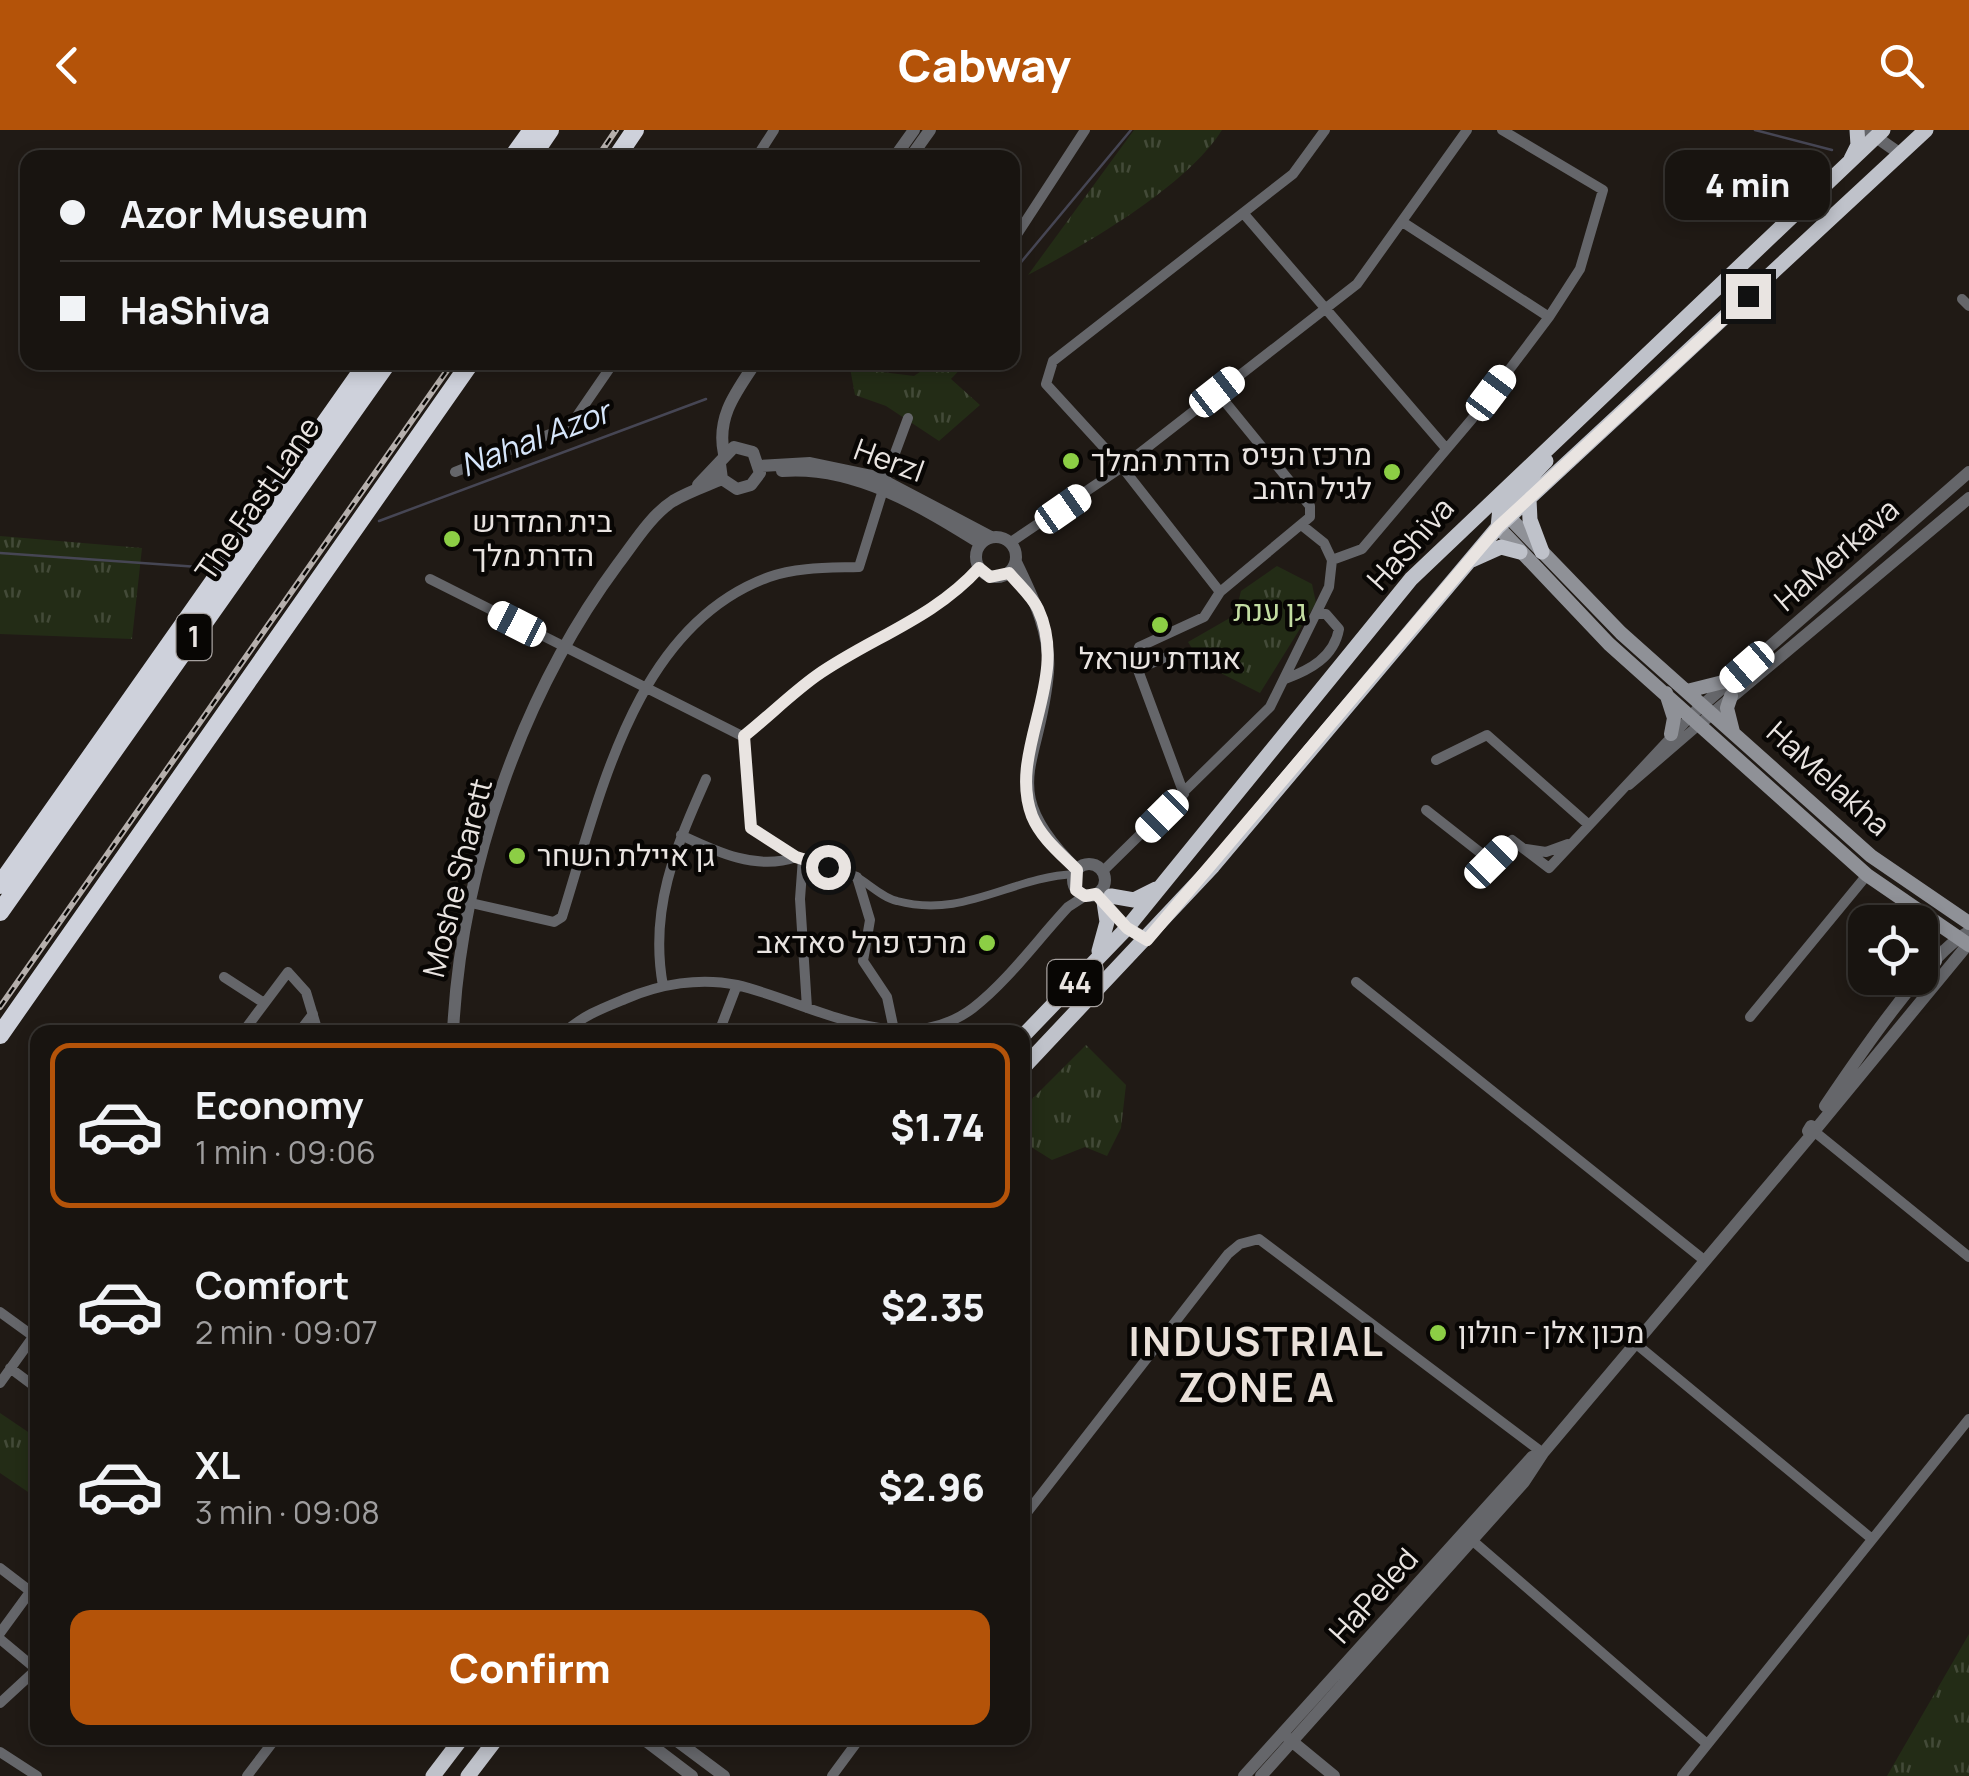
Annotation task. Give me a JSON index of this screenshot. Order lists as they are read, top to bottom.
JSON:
{
  "streets": {
    "highway": [
      "The Fast Lane",
      "HaShiva",
      "1",
      "44"
    ],
    "main road": ["HaMelakha"],
    "street": [
      "Herzl",
      "HaMerkava",
      "Moshe Sharett",
      "HaPeled"
    ]
  },
  "crossings": [
    ["Herzl", "Moshe Sharett"],
    ["HaShiva", "HaMelakha"],
    ["HaMerkava", "HaMelakha"],
    ["HaMelakha", "HaPeled"]
  ],
  "districts": ["INDUSTRIAL ZONE A"],
  "water": ["Nahal Azor"],
  "parks": ["גן ענת"],
  "places": [
    "הדרת המלך",
    "מרכז הפיס לגיל הזהב",
    "בית המדרש הדרת מלך",
    "אגודת ישראל",
    "גן איילת השחר",
    "מרכז פרל סאדאב",
    "מכון אלן - חולון"
  ],
  "page": {
    "header": "Cabway",
    "bubble": "4 min",
    "banner": ["Azor Museum", "HaShiva"],
    "list": [
      {
        "name": "Economy",
        "note": "1 min · 09:06",
        "value": "$1.74"
      },
      {
        "name": "Comfort",
        "note": "2 min · 09:07",
        "value": "$2.35"
      },
      {
        "name": "XL",
        "note": "3 min · 09:08",
        "value": "$2.96"
      }
    ],
    "buttons": "Confirm"
  }
}
